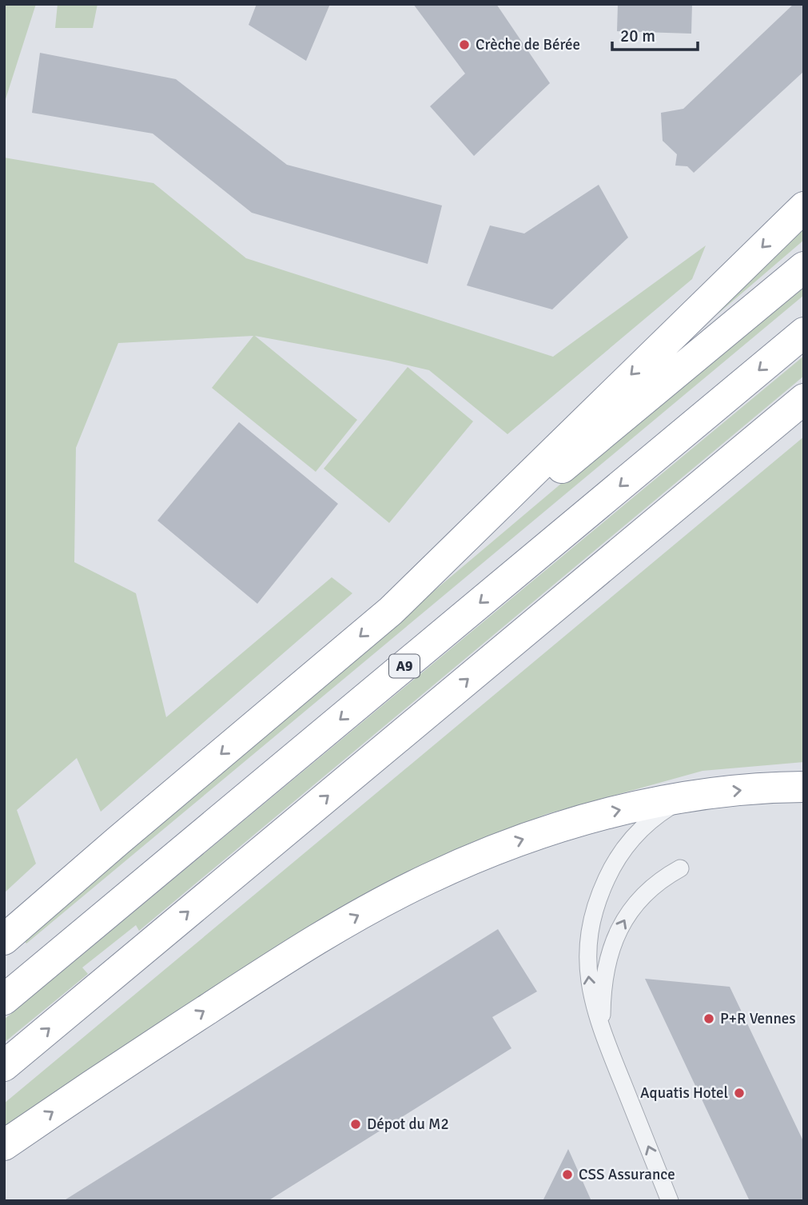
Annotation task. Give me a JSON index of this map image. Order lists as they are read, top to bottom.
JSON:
{
  "streets": {
    "highway": ["A9"]
  },
  "places": [
    "Crèche de Bérée",
    "P+R Vennes",
    "Aquatis Hotel",
    "Dépot du M2",
    "CSS Assurance"
  ],
  "scale_bar": "20 m"
}
